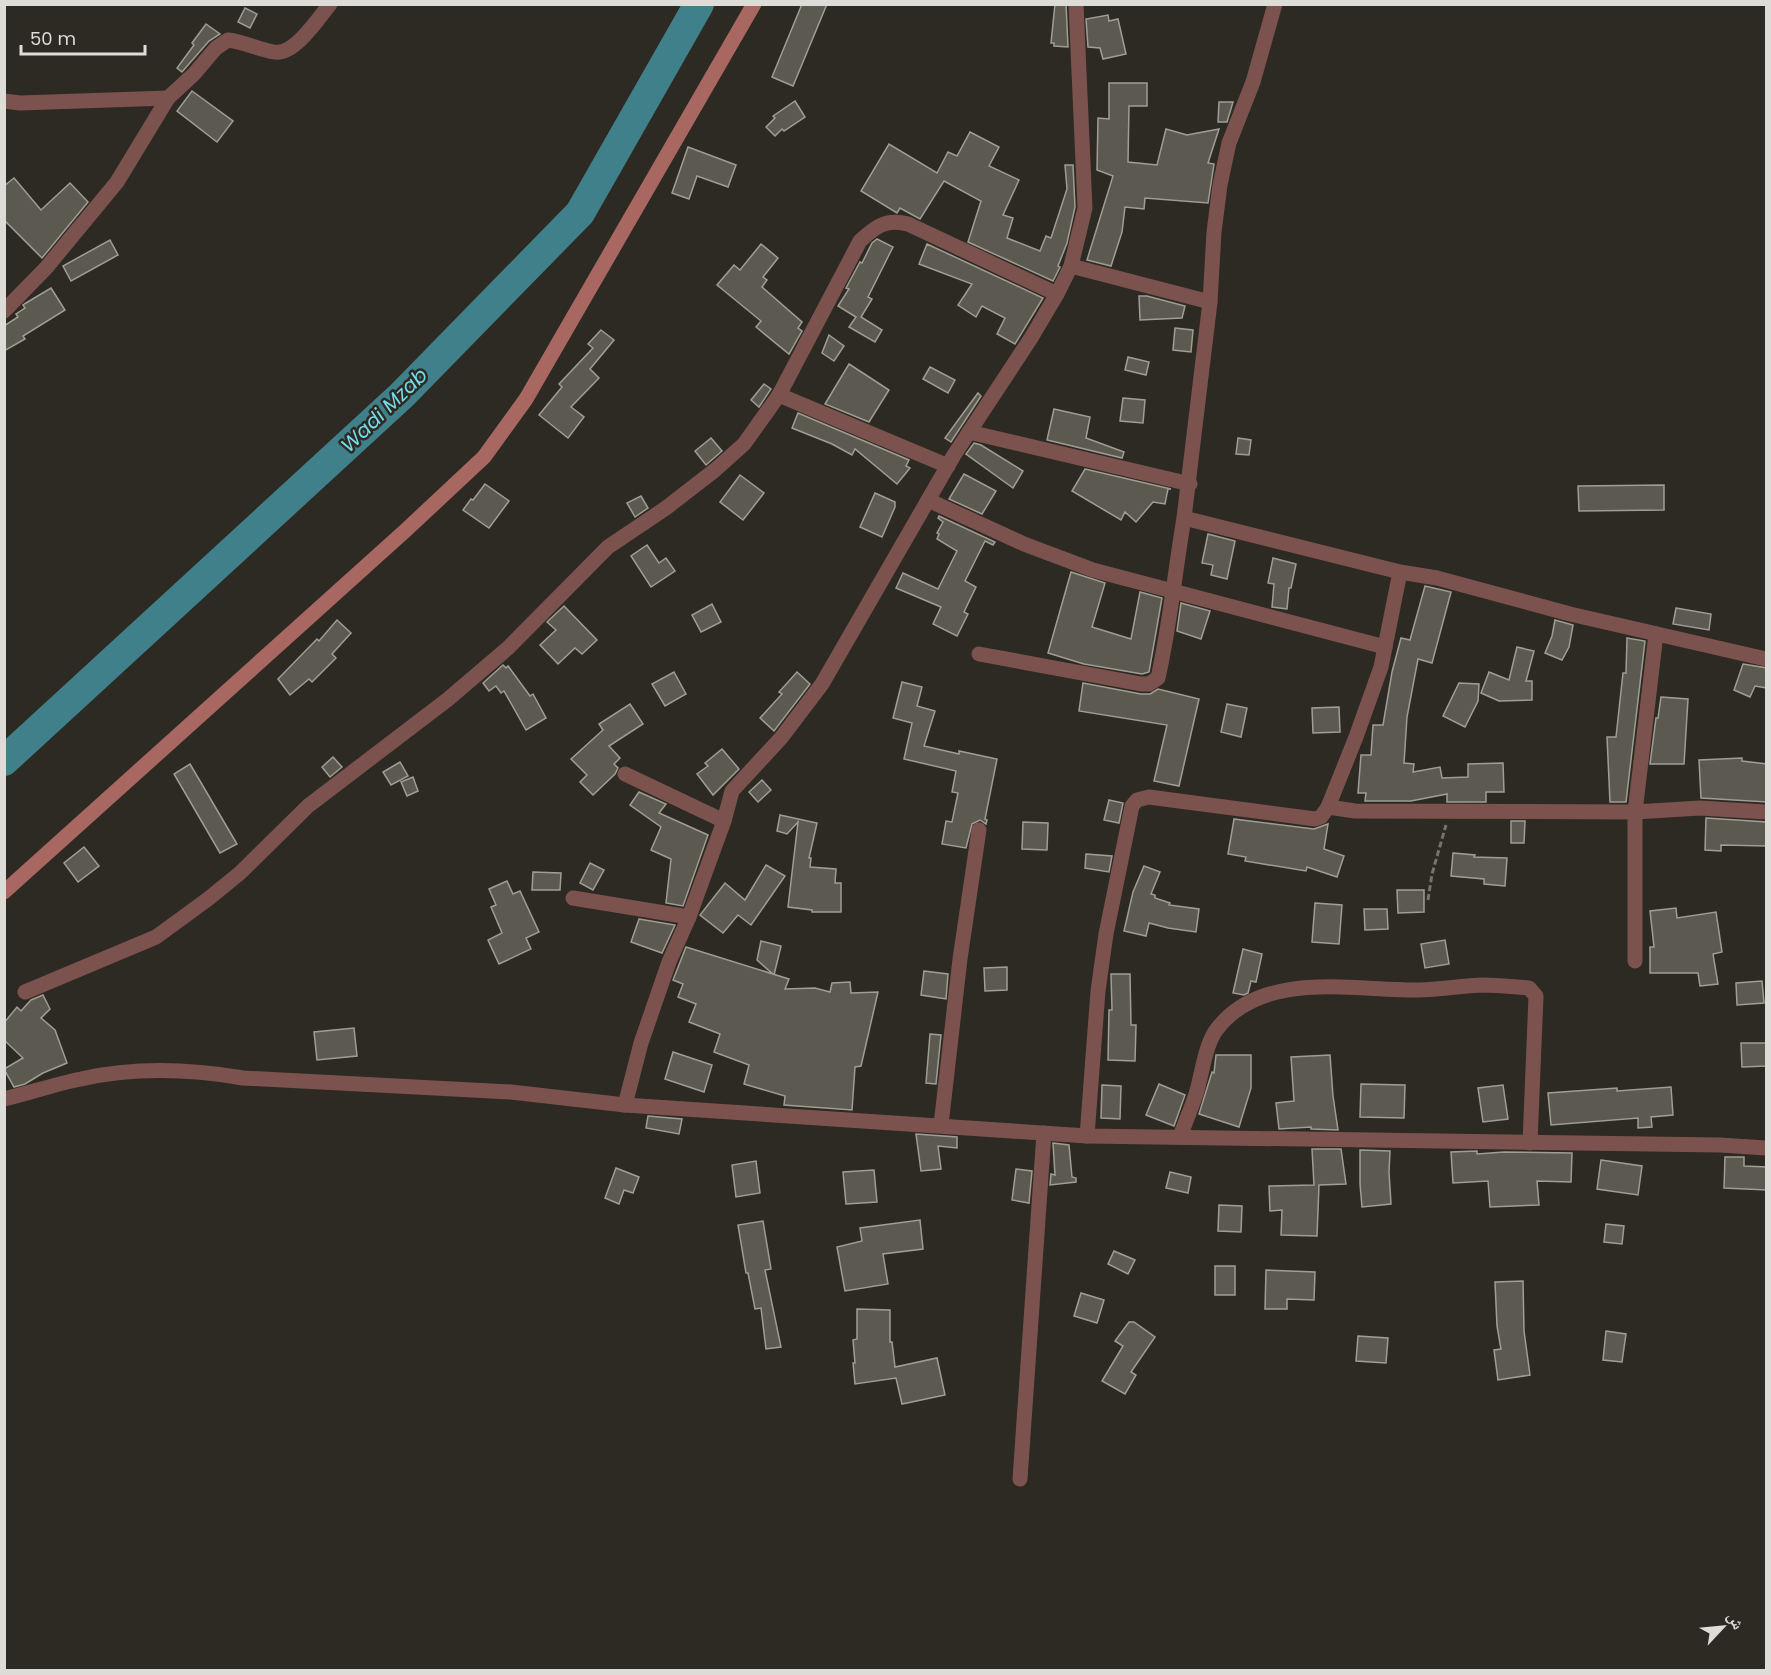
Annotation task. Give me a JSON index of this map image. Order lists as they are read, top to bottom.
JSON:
{
  "water": ["Wadi Mzab"],
  "scale_bar": "50 m",
  "north": "top right"
}
